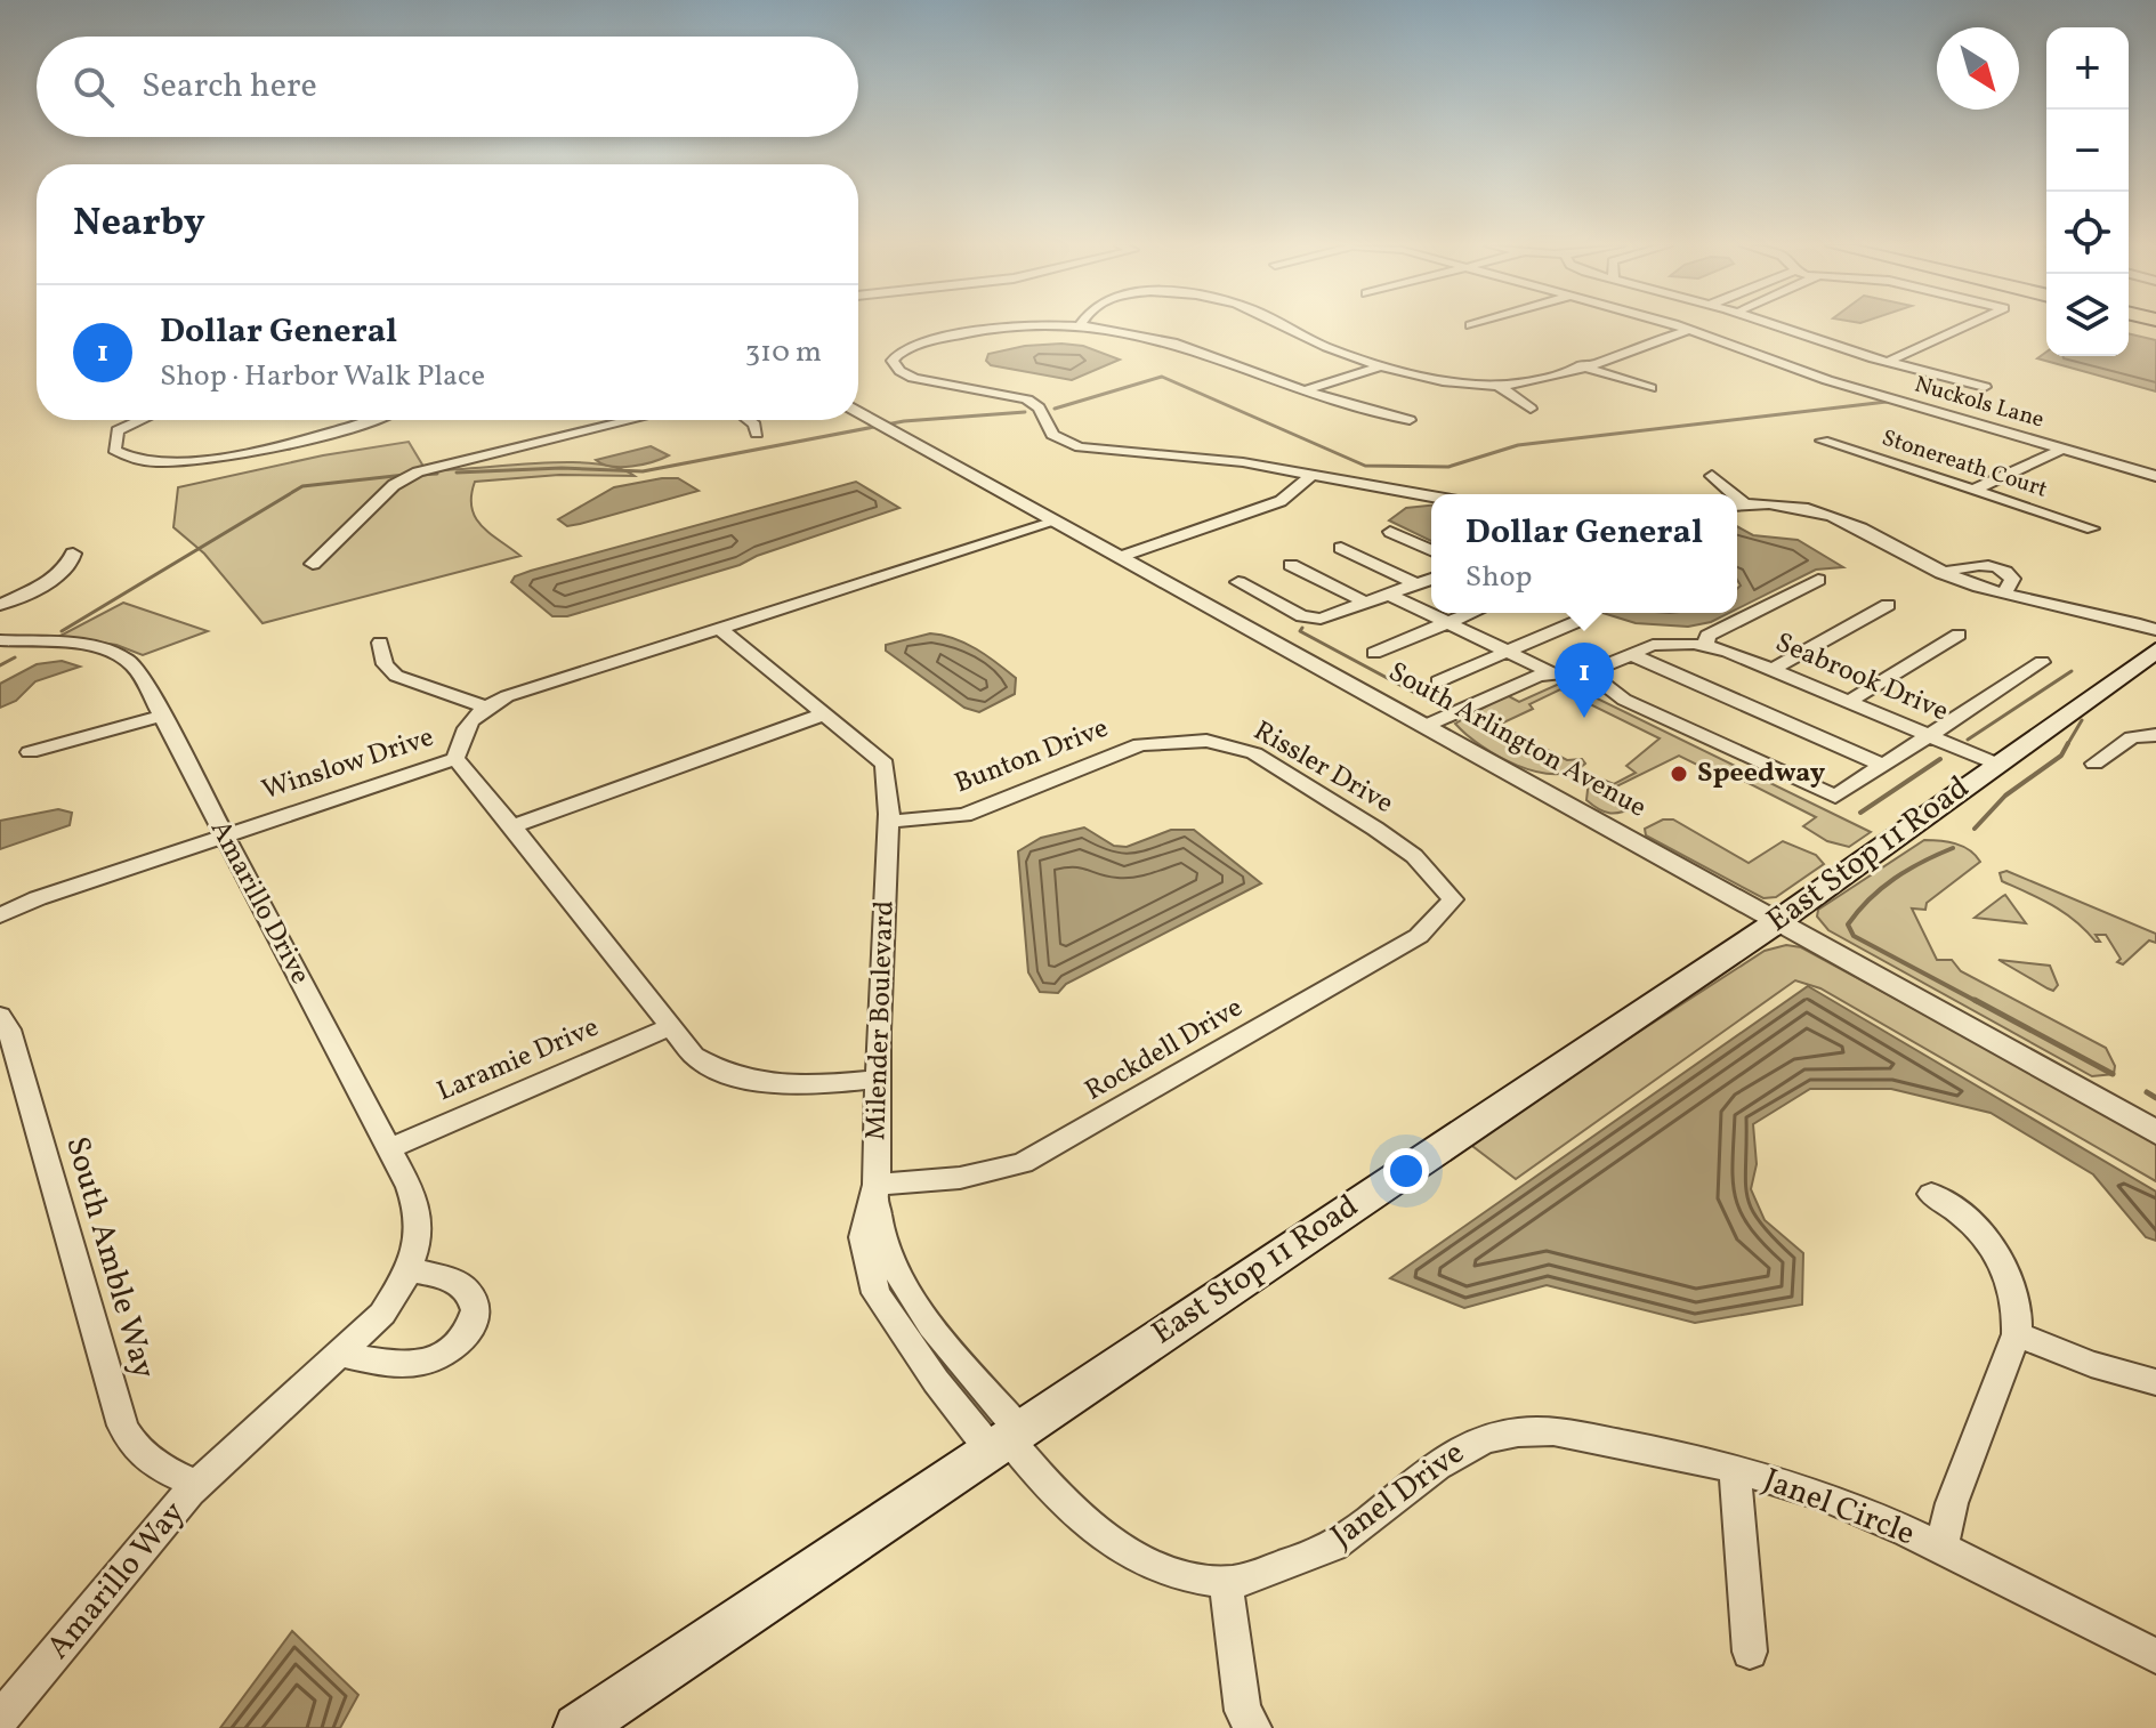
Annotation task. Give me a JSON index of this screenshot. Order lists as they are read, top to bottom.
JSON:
{
  "streets": {
    "main road": ["East Stop 11 Road"],
    "street": [
      "Nuckols Lane",
      "Stonereath Court",
      "Seabrook Drive",
      "South Arlington Avenue",
      "Bunton Drive",
      "Winslow Drive",
      "Rissler Drive",
      "Amarillo Drive",
      "Milender Boulevard",
      "Rockdell Drive",
      "Laramie Drive",
      "South Amble Way",
      "Janel Drive",
      "Janel Circle",
      "Amarillo Way"
    ]
  },
  "crossings": [
    ["Seabrook Drive", "East Stop 11 Road"],
    ["South Arlington Avenue", "East Stop 11 Road"],
    ["Bunton Drive", "Rissler Drive"],
    ["Bunton Drive", "Milender Boulevard"],
    ["Winslow Drive", "Amarillo Drive"],
    ["Rissler Drive", "Rockdell Drive"],
    ["East Stop 11 Road", "Milender Boulevard"],
    ["Amarillo Drive", "Laramie Drive"],
    ["Amarillo Drive", "Amarillo Way"],
    ["Milender Boulevard", "Rockdell Drive"],
    ["South Amble Way", "Amarillo Way"],
    ["Janel Drive", "Janel Circle"]
  ],
  "places": ["Speedway"],
  "north": "bottom right",
  "page": {
    "map_buttons": ["+", "−"],
    "search": "Search here",
    "heading": "Nearby",
    "list": [
      {
        "mark": "1",
        "name": "Dollar General",
        "note": "Shop · Harbor Walk Place",
        "value": "310 m"
      }
    ],
    "popup": ["Dollar General", "Shop"],
    "pins": "1"
  }
}
